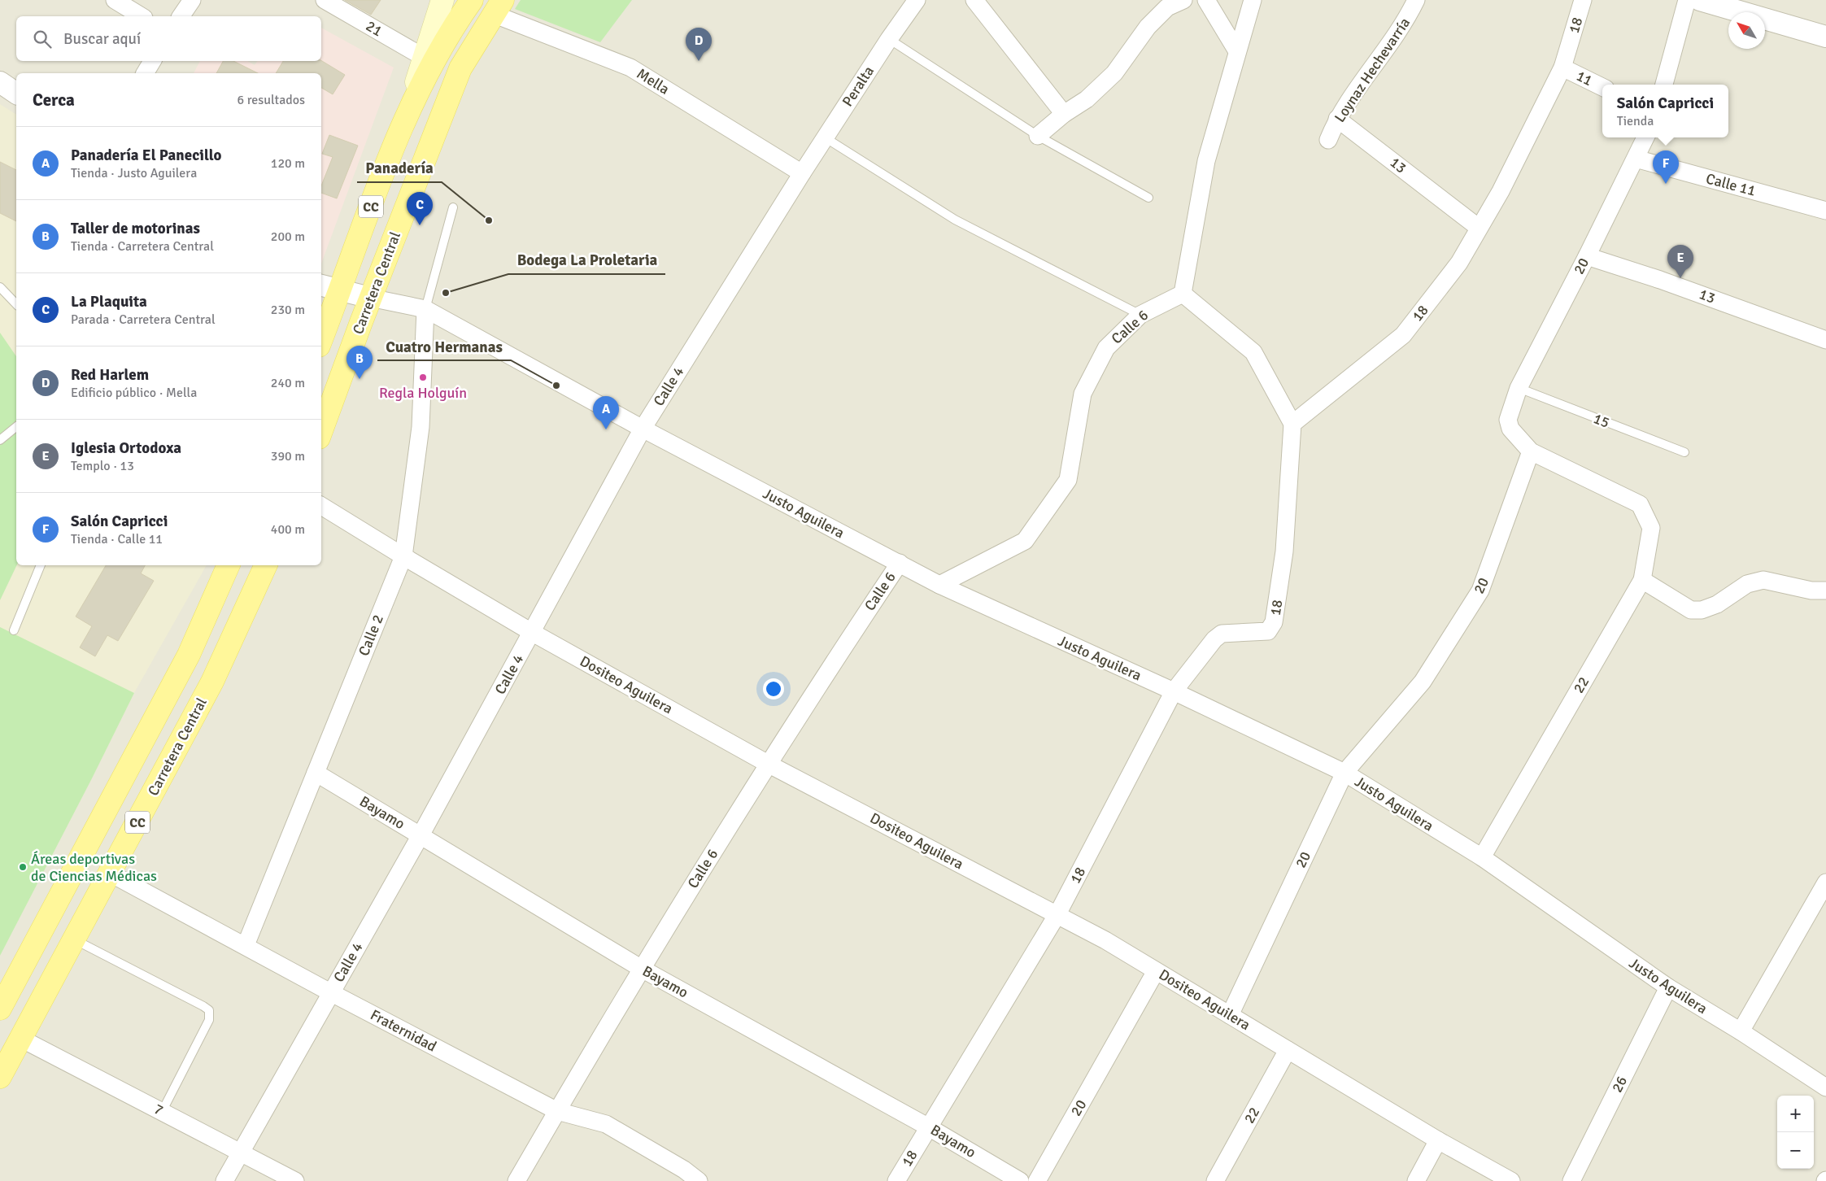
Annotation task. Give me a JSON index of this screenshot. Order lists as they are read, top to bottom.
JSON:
{
  "streets": {
    "main road": ["CC", "Carretera Central"],
    "street": [
      "18",
      "21",
      "Loynaz Hechevarría",
      "11",
      "Mella",
      "Peralta",
      "13",
      "Calle 11",
      "20",
      "Calle 6",
      "Calle 4",
      "Justo Aguilera",
      "Calle 2",
      "Dositeo Aguilera",
      "22",
      "Bayamo",
      "Fraternidad",
      "26",
      "7"
    ],
    "lane": ["15"]
  },
  "crossings": [
    ["18", "11"],
    ["18", "13"],
    ["18", "Justo Aguilera"],
    ["18", "Dositeo Aguilera"],
    ["18", "Bayamo"],
    ["Loynaz Hechevarría", "13"],
    ["Mella", "Peralta"],
    ["Mella", "Carretera Central"],
    ["Mella", "Calle 4"],
    ["Peralta", "Calle 4"],
    ["13", "20"],
    ["Calle 11", "20"],
    ["CC", "Justo Aguilera"],
    ["20", "15"],
    ["20", "Justo Aguilera"],
    ["20", "Dositeo Aguilera"],
    ["20", "22"],
    ["Carretera Central", "Justo Aguilera"],
    ["Carretera Central", "Fraternidad"],
    ["Carretera Central", "7"],
    ["Calle 6", "Justo Aguilera"],
    ["Calle 6", "Dositeo Aguilera"],
    ["Calle 6", "Bayamo"],
    ["Calle 6", "Fraternidad"],
    ["Calle 4", "Justo Aguilera"],
    ["Calle 4", "Dositeo Aguilera"],
    ["Calle 4", "Bayamo"],
    ["Calle 4", "Fraternidad"],
    ["Calle 4", "7"],
    ["Justo Aguilera", "Calle 2"],
    ["Justo Aguilera", "22"],
    ["Justo Aguilera", "26"],
    ["Calle 2", "Dositeo Aguilera"],
    ["Calle 2", "Bayamo"],
    ["Calle 2", "Fraternidad"],
    ["Dositeo Aguilera", "22"]
  ],
  "places": [
    "Panadería",
    "Bodega La Proletaria",
    "Regla Holguín",
    "Cuatro Hermanas",
    "Áreas deportivas de Ciencias Médicas"
  ],
  "north": "top left",
  "page": {
    "search": "Buscar aquí",
    "pins": [
      "D",
      "F",
      "C",
      "E",
      "B",
      "A"
    ],
    "heading": ["Cerca", "6 resultados"],
    "popup": ["Salón Capricci", "Tienda"],
    "list": [
      {
        "mark": "A",
        "name": "Panadería El Panecillo",
        "note": "Tienda · Justo Aguilera",
        "value": "120 m"
      },
      {
        "mark": "B",
        "name": "Taller de motorinas",
        "note": "Tienda · Carretera Central",
        "value": "200 m"
      },
      {
        "mark": "C",
        "name": "La Plaquita",
        "note": "Parada · Carretera Central",
        "value": "230 m"
      },
      {
        "mark": "D",
        "name": "Red Harlem",
        "note": "Edificio público · Mella",
        "value": "240 m"
      },
      {
        "mark": "E",
        "name": "Iglesia Ortodoxa",
        "note": "Templo · 13",
        "value": "390 m"
      },
      {
        "mark": "F",
        "name": "Salón Capricci",
        "note": "Tienda · Calle 11",
        "value": "400 m"
      }
    ],
    "map_buttons": ["+", "−"]
  }
}
